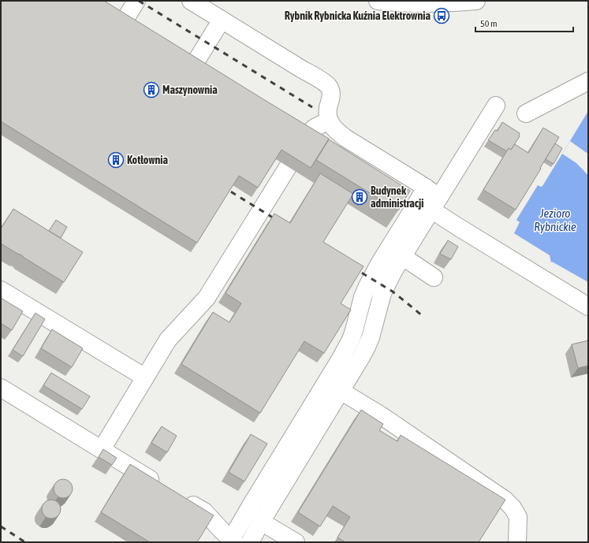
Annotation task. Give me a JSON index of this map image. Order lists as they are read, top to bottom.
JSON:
{
  "water": ["Jezioro Rybnickie"],
  "places": {
    "bus stop": ["Rybnik Rybnicka Kuźnia Elektrownia"],
    "building": ["Maszynownia", "Kotłownia", "Budynek administracji"]
  },
  "scale_bar": "50 m"
}
